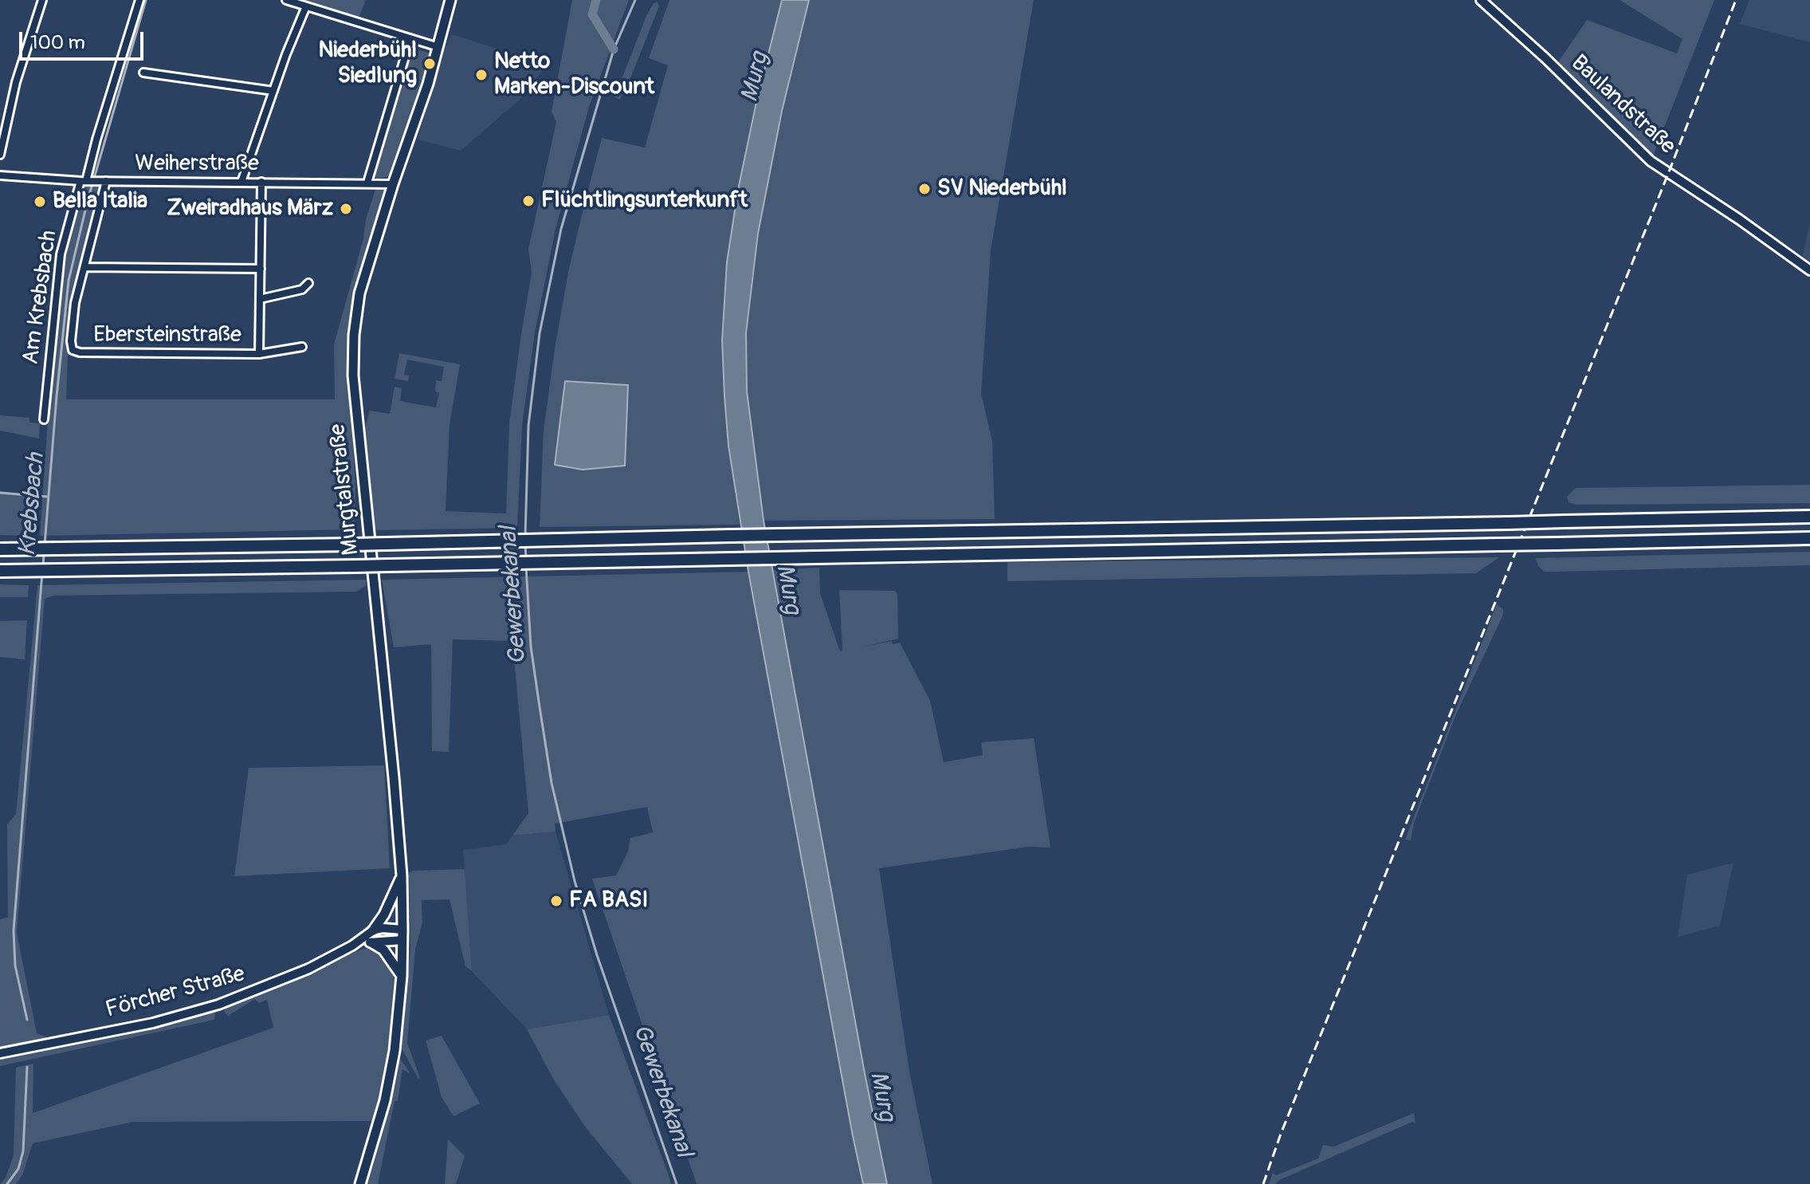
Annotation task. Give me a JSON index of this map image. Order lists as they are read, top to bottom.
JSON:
{
  "streets": {
    "main road": ["Murgtalstraße"],
    "street": [
      "Baulandstraße",
      "Weiherstraße",
      "Am Krebsbach",
      "Ebersteinstraße",
      "Förcher Straße"
    ]
  },
  "crossings": [
    ["Weiherstraße", "Am Krebsbach"],
    ["Weiherstraße", "Murgtalstraße"],
    ["Murgtalstraße", "Förcher Straße"]
  ],
  "water": ["Murg", "Krebsbach", "Gewerbekanal"],
  "places": [
    "Niederbühl Siedlung",
    "Netto Marken-Discount",
    "SV Niederbühl",
    "Flüchtlingsunterkunft",
    "Bella Italia",
    "Zweiradhaus März",
    "FA BASI"
  ],
  "scale_bar": "100 m"
}
